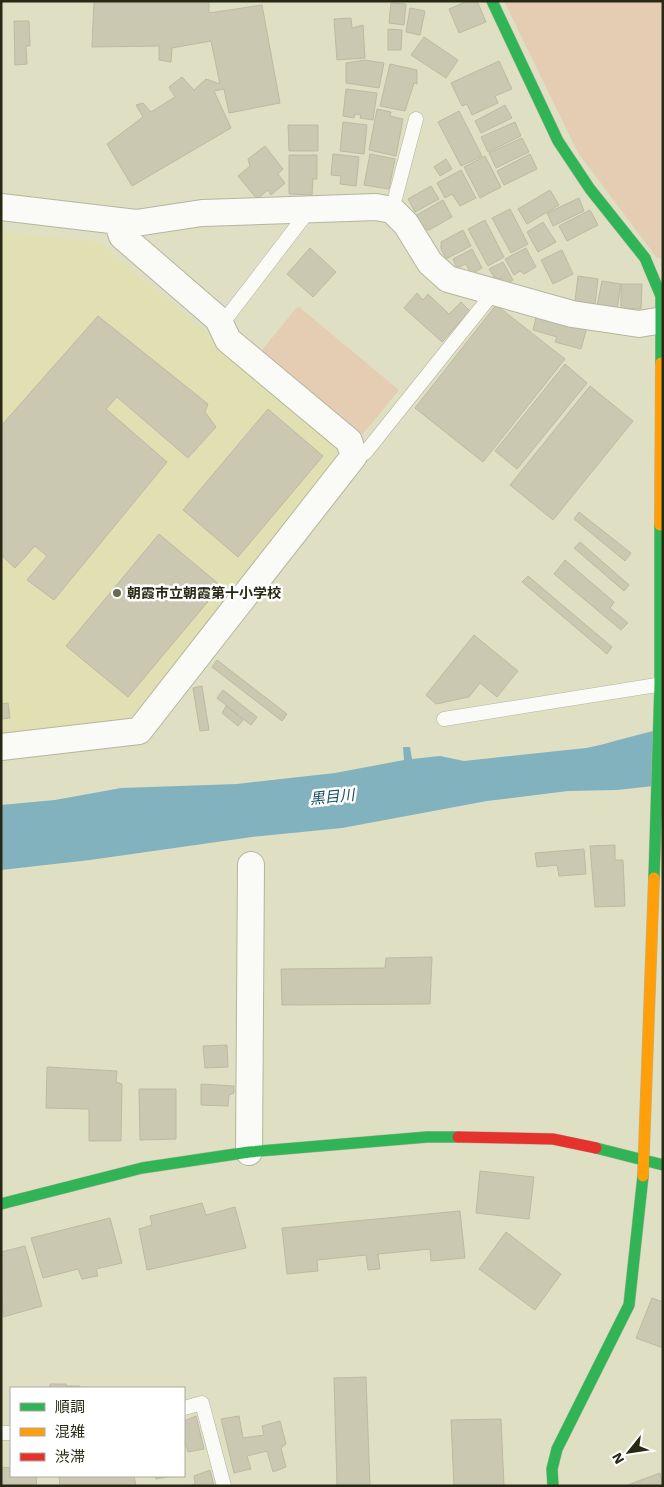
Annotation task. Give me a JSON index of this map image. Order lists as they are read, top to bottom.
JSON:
{
  "water": ["黒目川"],
  "places": ["朝霞市立朝霞第十小学校"],
  "legend": ["順調", "混雑", "渋滞"],
  "north": "bottom left"
}
